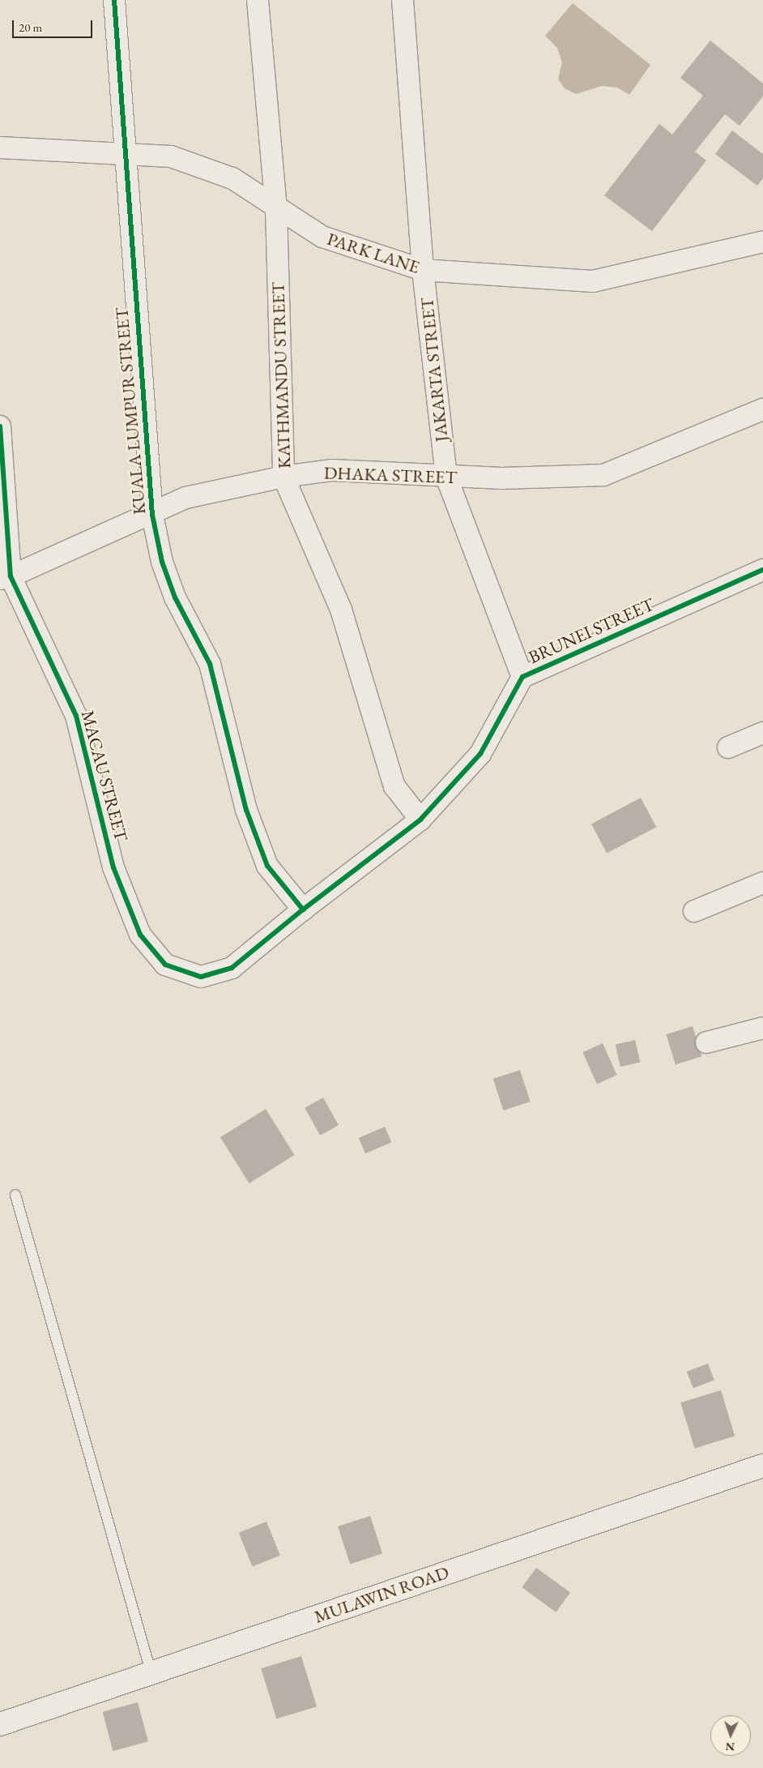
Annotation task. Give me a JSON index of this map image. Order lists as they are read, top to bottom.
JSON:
{
  "streets": {
    "main road": ["MULAWIN ROAD"],
    "street": [
      "PARK LANE",
      "JAKARTA STREET",
      "KATHMANDU STREET",
      "KUALA LUMPUR STREET",
      "DHAKA STREET",
      "BRUNEI STREET",
      "MACAU STREET"
    ]
  },
  "crossings": [
    ["PARK LANE", "JAKARTA STREET"],
    ["PARK LANE", "KATHMANDU STREET"],
    ["PARK LANE", "KUALA LUMPUR STREET"],
    ["JAKARTA STREET", "DHAKA STREET"],
    ["JAKARTA STREET", "BRUNEI STREET"],
    ["KATHMANDU STREET", "DHAKA STREET"],
    ["KATHMANDU STREET", "BRUNEI STREET"],
    ["KUALA LUMPUR STREET", "DHAKA STREET"],
    ["KUALA LUMPUR STREET", "BRUNEI STREET"],
    ["DHAKA STREET", "MACAU STREET"],
    ["BRUNEI STREET", "MACAU STREET"]
  ],
  "scale_bar": "20 m",
  "north": "bottom"
}
